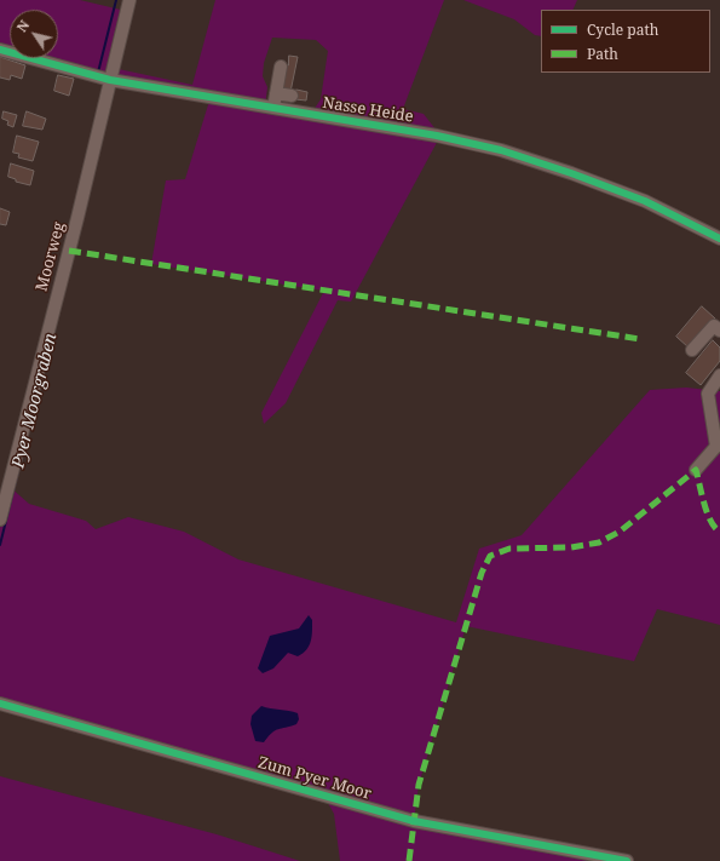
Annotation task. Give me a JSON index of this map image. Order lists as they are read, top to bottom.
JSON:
{
  "streets": {
    "street": ["Nasse Heide", "Moorweg", "Zum Pyer Moor"]
  },
  "crossings": [
    ["Nasse Heide", "Moorweg"]
  ],
  "water": ["Pyer Moorgraben"],
  "legend": ["Cycle path", "Path"],
  "north": "top left"
}
